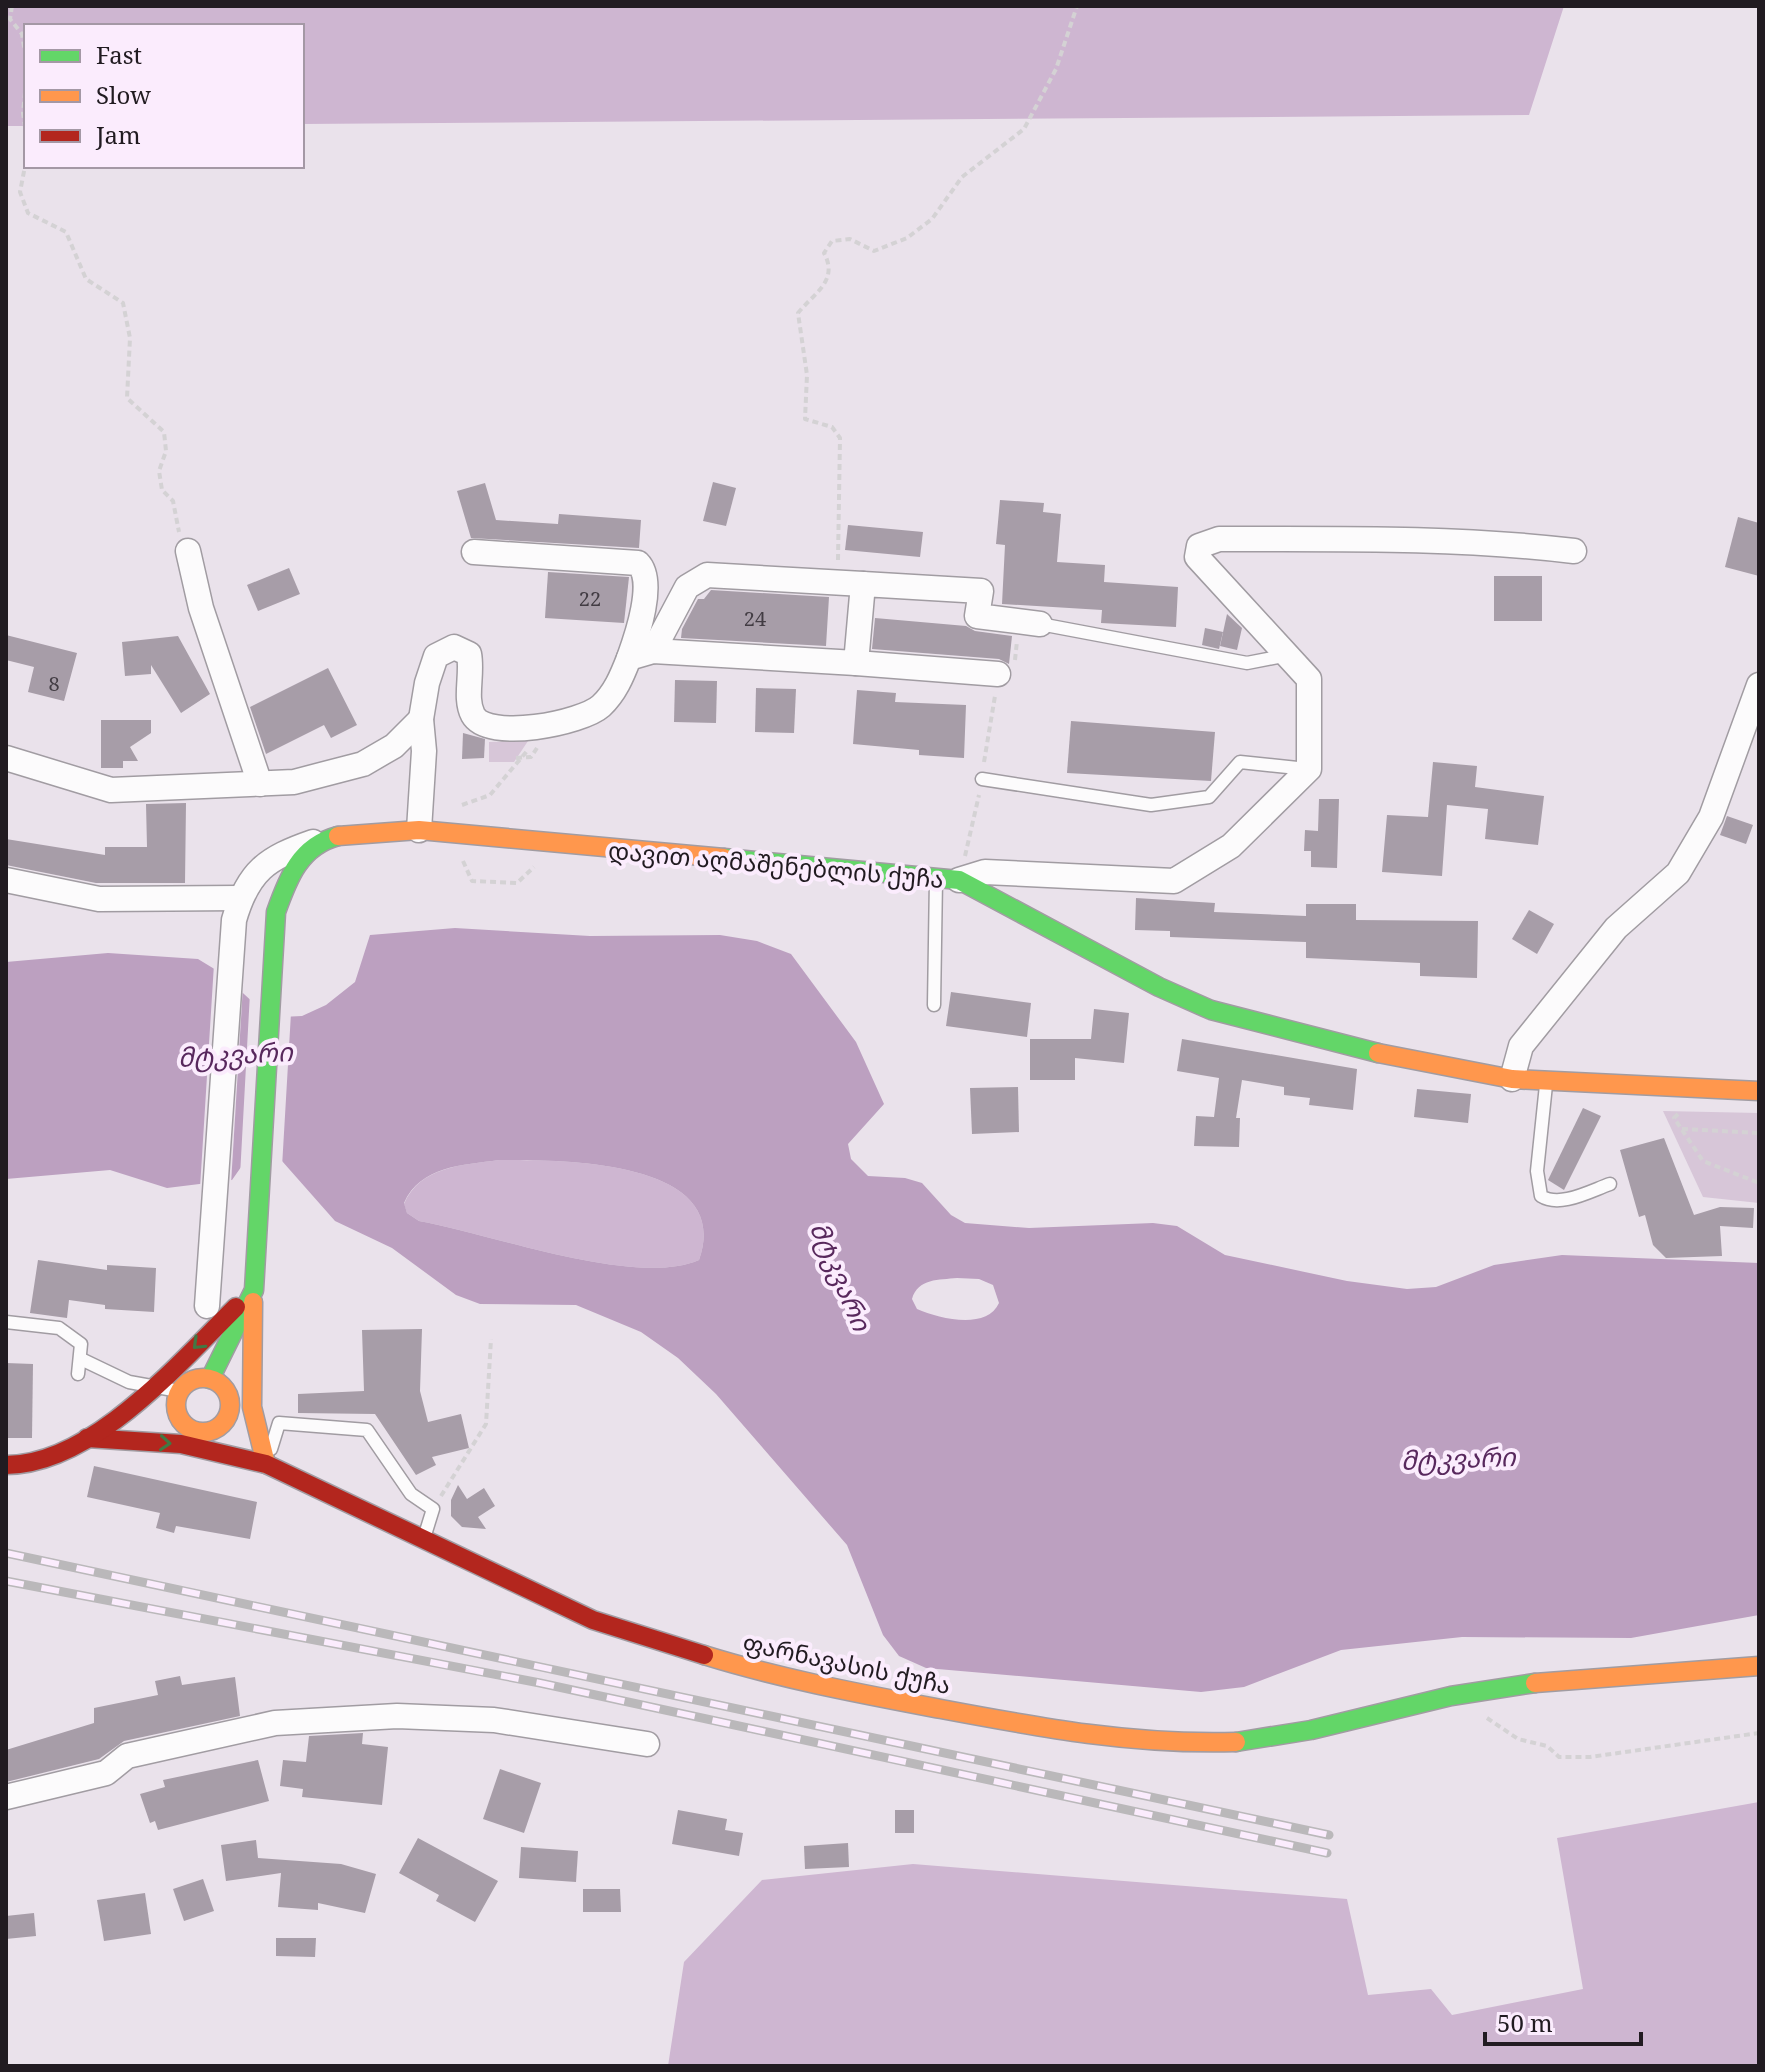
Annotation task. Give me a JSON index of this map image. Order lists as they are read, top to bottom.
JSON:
{
  "streets": {
    "main road": ["დავით აღმაშენებლის ქუჩა", "ფარნავასის ქუჩა"]
  },
  "water": ["მტკვარი"],
  "house_numbers": ["22", "24", "8"],
  "legend": ["Fast", "Slow", "Jam"],
  "scale_bar": "50 m"
}
